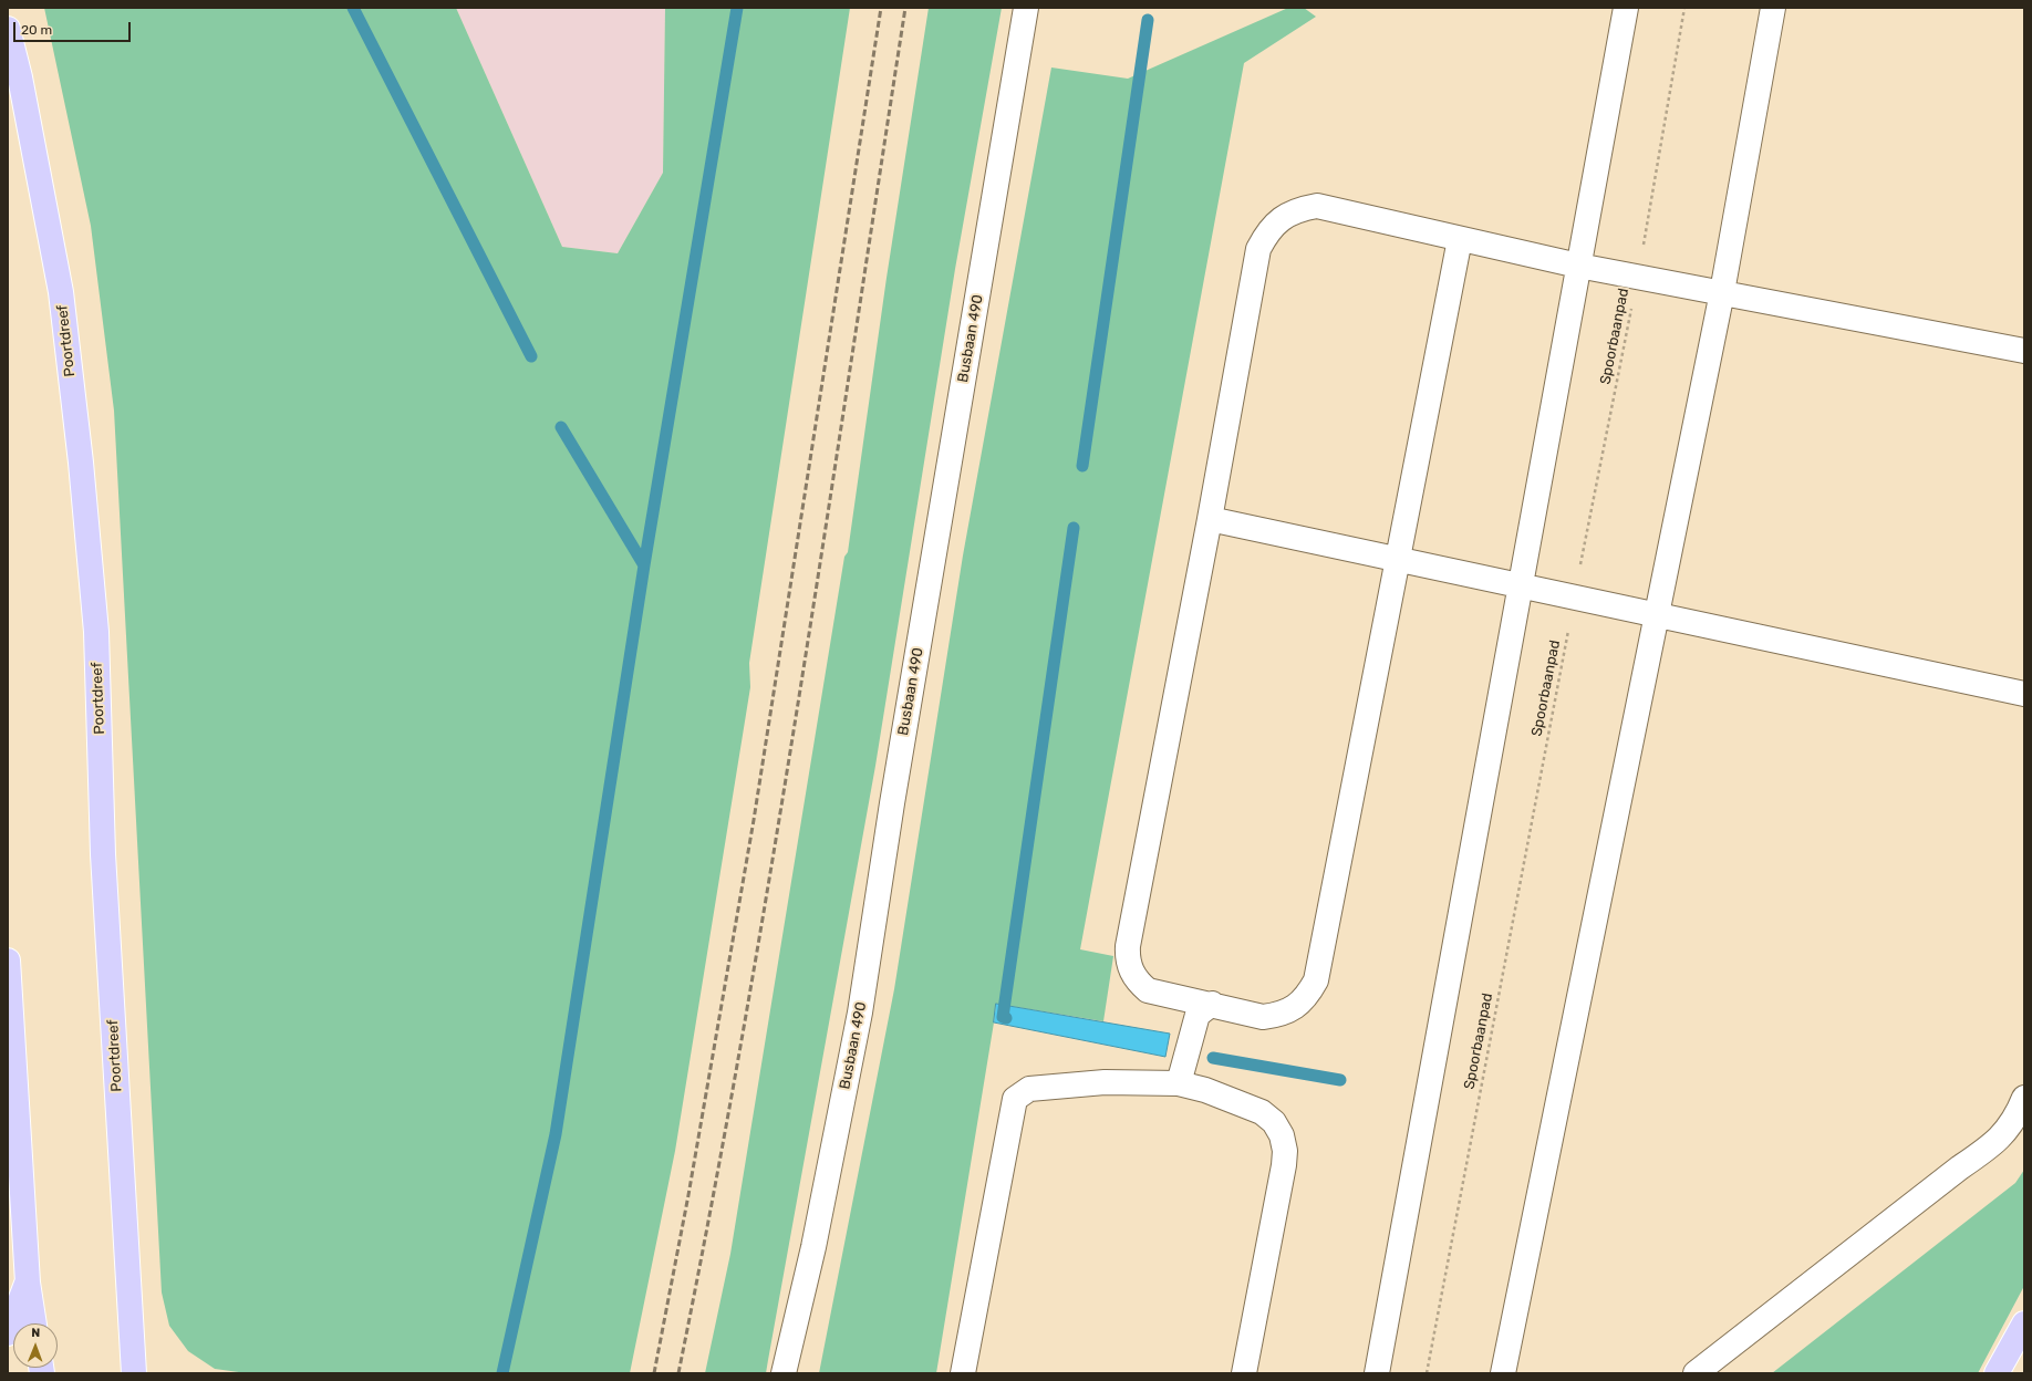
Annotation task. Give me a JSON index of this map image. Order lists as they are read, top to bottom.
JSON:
{
  "streets": {
    "main road": ["Poortdreef"],
    "lane": ["Busbaan 490"],
    "path": ["Spoorbaanpad"]
  },
  "scale_bar": "20 m",
  "north": "top"
}
